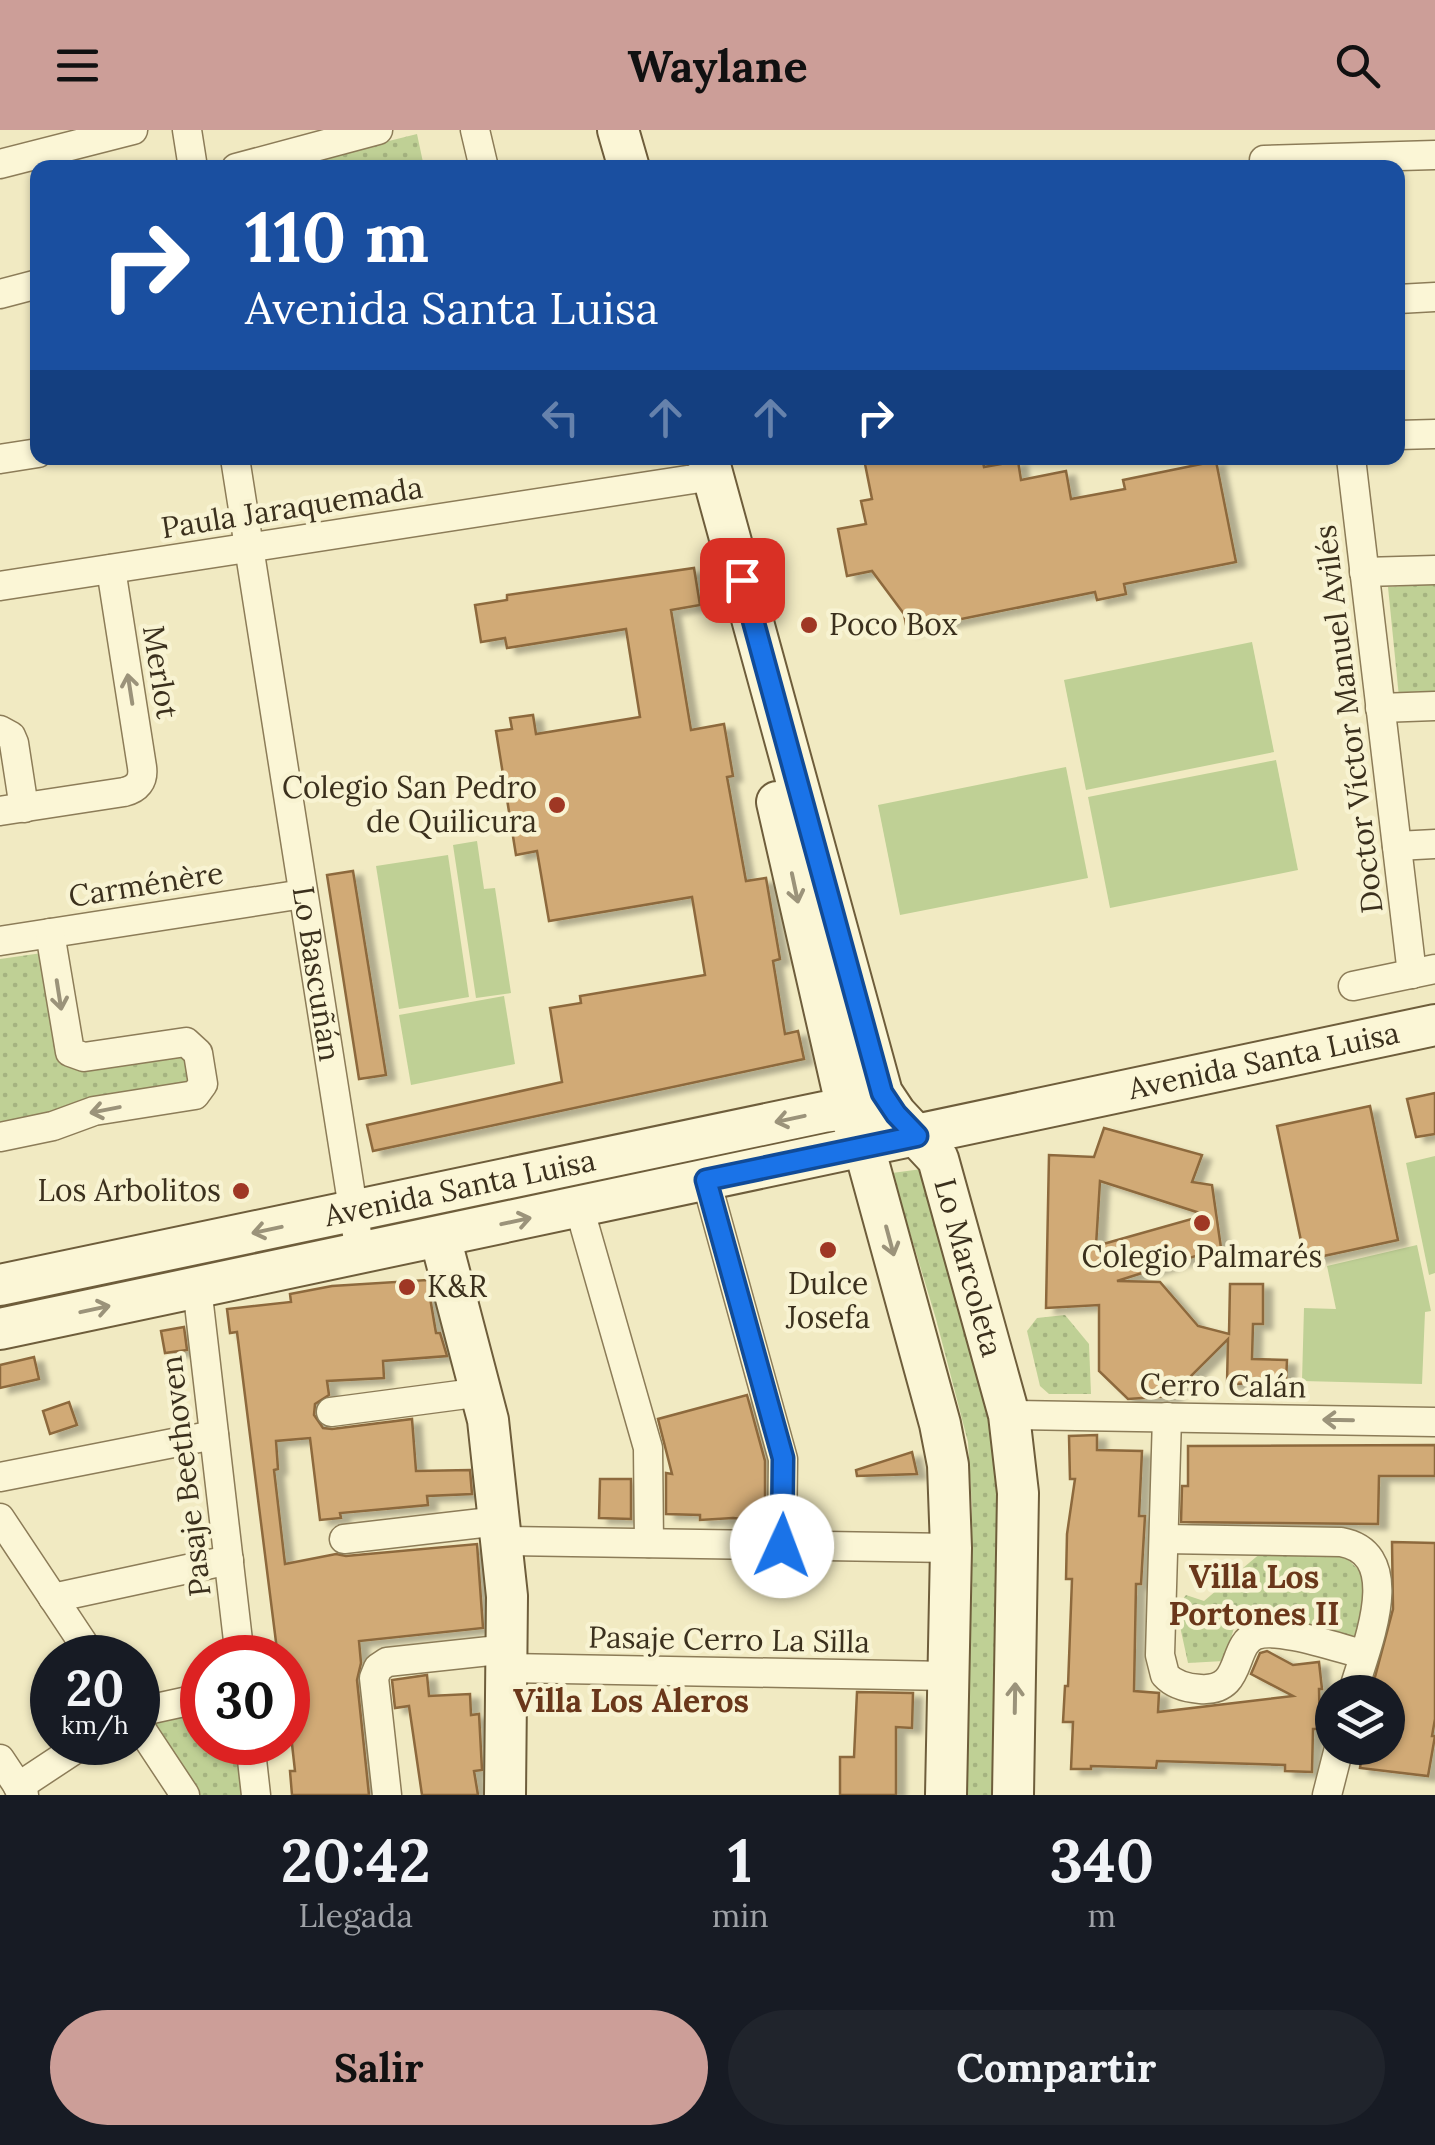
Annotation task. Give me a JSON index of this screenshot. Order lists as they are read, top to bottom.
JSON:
{
  "streets": {
    "main road": ["Avenida Santa Luisa", "Lo Marcoleta"],
    "street": [
      "Paula Jaraquemada",
      "Merlot",
      "Doctor Víctor Manuel Avilés",
      "Carménère",
      "Lo Bascuñán",
      "Cerro Calán",
      "Pasaje Beethoven",
      "Pasaje Cerro La Silla"
    ]
  },
  "crossings": [
    ["Paula Jaraquemada", "Merlot"],
    ["Paula Jaraquemada", "Lo Bascuñán"],
    ["Paula Jaraquemada", "Lo Marcoleta"],
    ["Carménère", "Lo Bascuñán"],
    ["Lo Bascuñán", "Avenida Santa Luisa"],
    ["Avenida Santa Luisa", "Lo Marcoleta"],
    ["Avenida Santa Luisa", "Pasaje Beethoven"],
    ["Lo Marcoleta", "Cerro Calán"],
    ["Lo Marcoleta", "Pasaje Cerro La Silla"]
  ],
  "one_way": ["Cerro Calán"],
  "districts": ["Villa Los Portones II", "Villa Los Aleros"],
  "places": [
    "Poco Box",
    "Colegio San Pedro de Quilicura",
    "Los Arbolitos",
    "Colegio Palmarés",
    "Dulce Josefa",
    "K&R"
  ],
  "page": {
    "header": "Waylane",
    "turn": ["110 m", "Avenida Santa Luisa"],
    "speed": "20 km/h",
    "limit": "30",
    "eta": [
      "20:42",
      "Llegada",
      "1",
      "min",
      "340",
      "m"
    ],
    "buttons": ["Salir", "Compartir"]
  }
}
